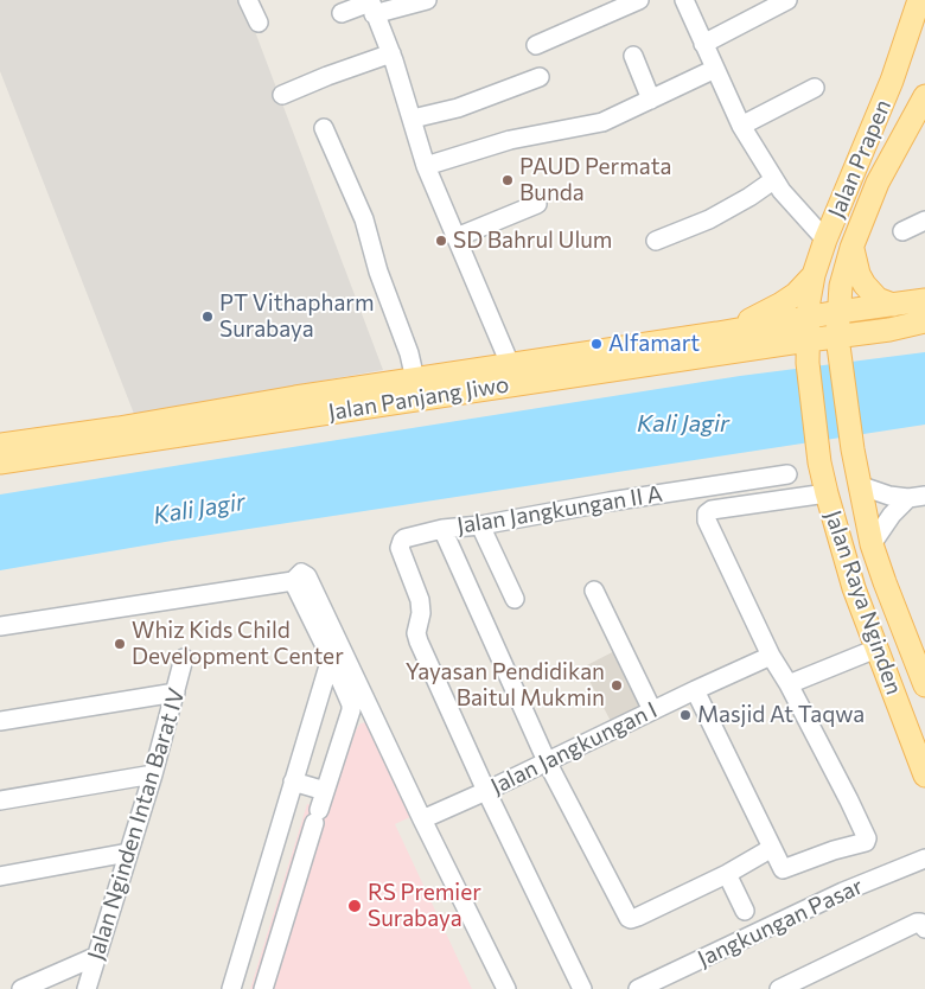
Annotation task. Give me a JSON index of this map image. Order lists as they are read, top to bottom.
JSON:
{
  "streets": {
    "main road": ["Jalan Prapen", "Jalan Panjang Jiwo", "Jalan Raya Nginden"],
    "street": [
      "Jalan Jangkungan II A",
      "Jalan Jangkungan I",
      "Jalan Nginden Intan Barat IV",
      "Jangkungan Pasar"
    ]
  },
  "crossings": [
    ["Jalan Prapen", "Jalan Panjang Jiwo"],
    ["Jalan Prapen", "Jalan Raya Nginden"],
    ["Jalan Panjang Jiwo", "Jalan Raya Nginden"],
    ["Jalan Jangkungan II A", "Jalan Jangkungan I"]
  ],
  "water": ["Kali Jagir"],
  "places": [
    "PAUD Permata Bunda",
    "SD Bahrul Ulum",
    "PT Vithapharm Surabaya",
    "Alfamart",
    "Whiz Kids Child Development Center",
    "Yayasan Pendidikan Baitul Mukmin",
    "Masjid At Taqwa",
    "RS Premier Surabaya"
  ]
}
